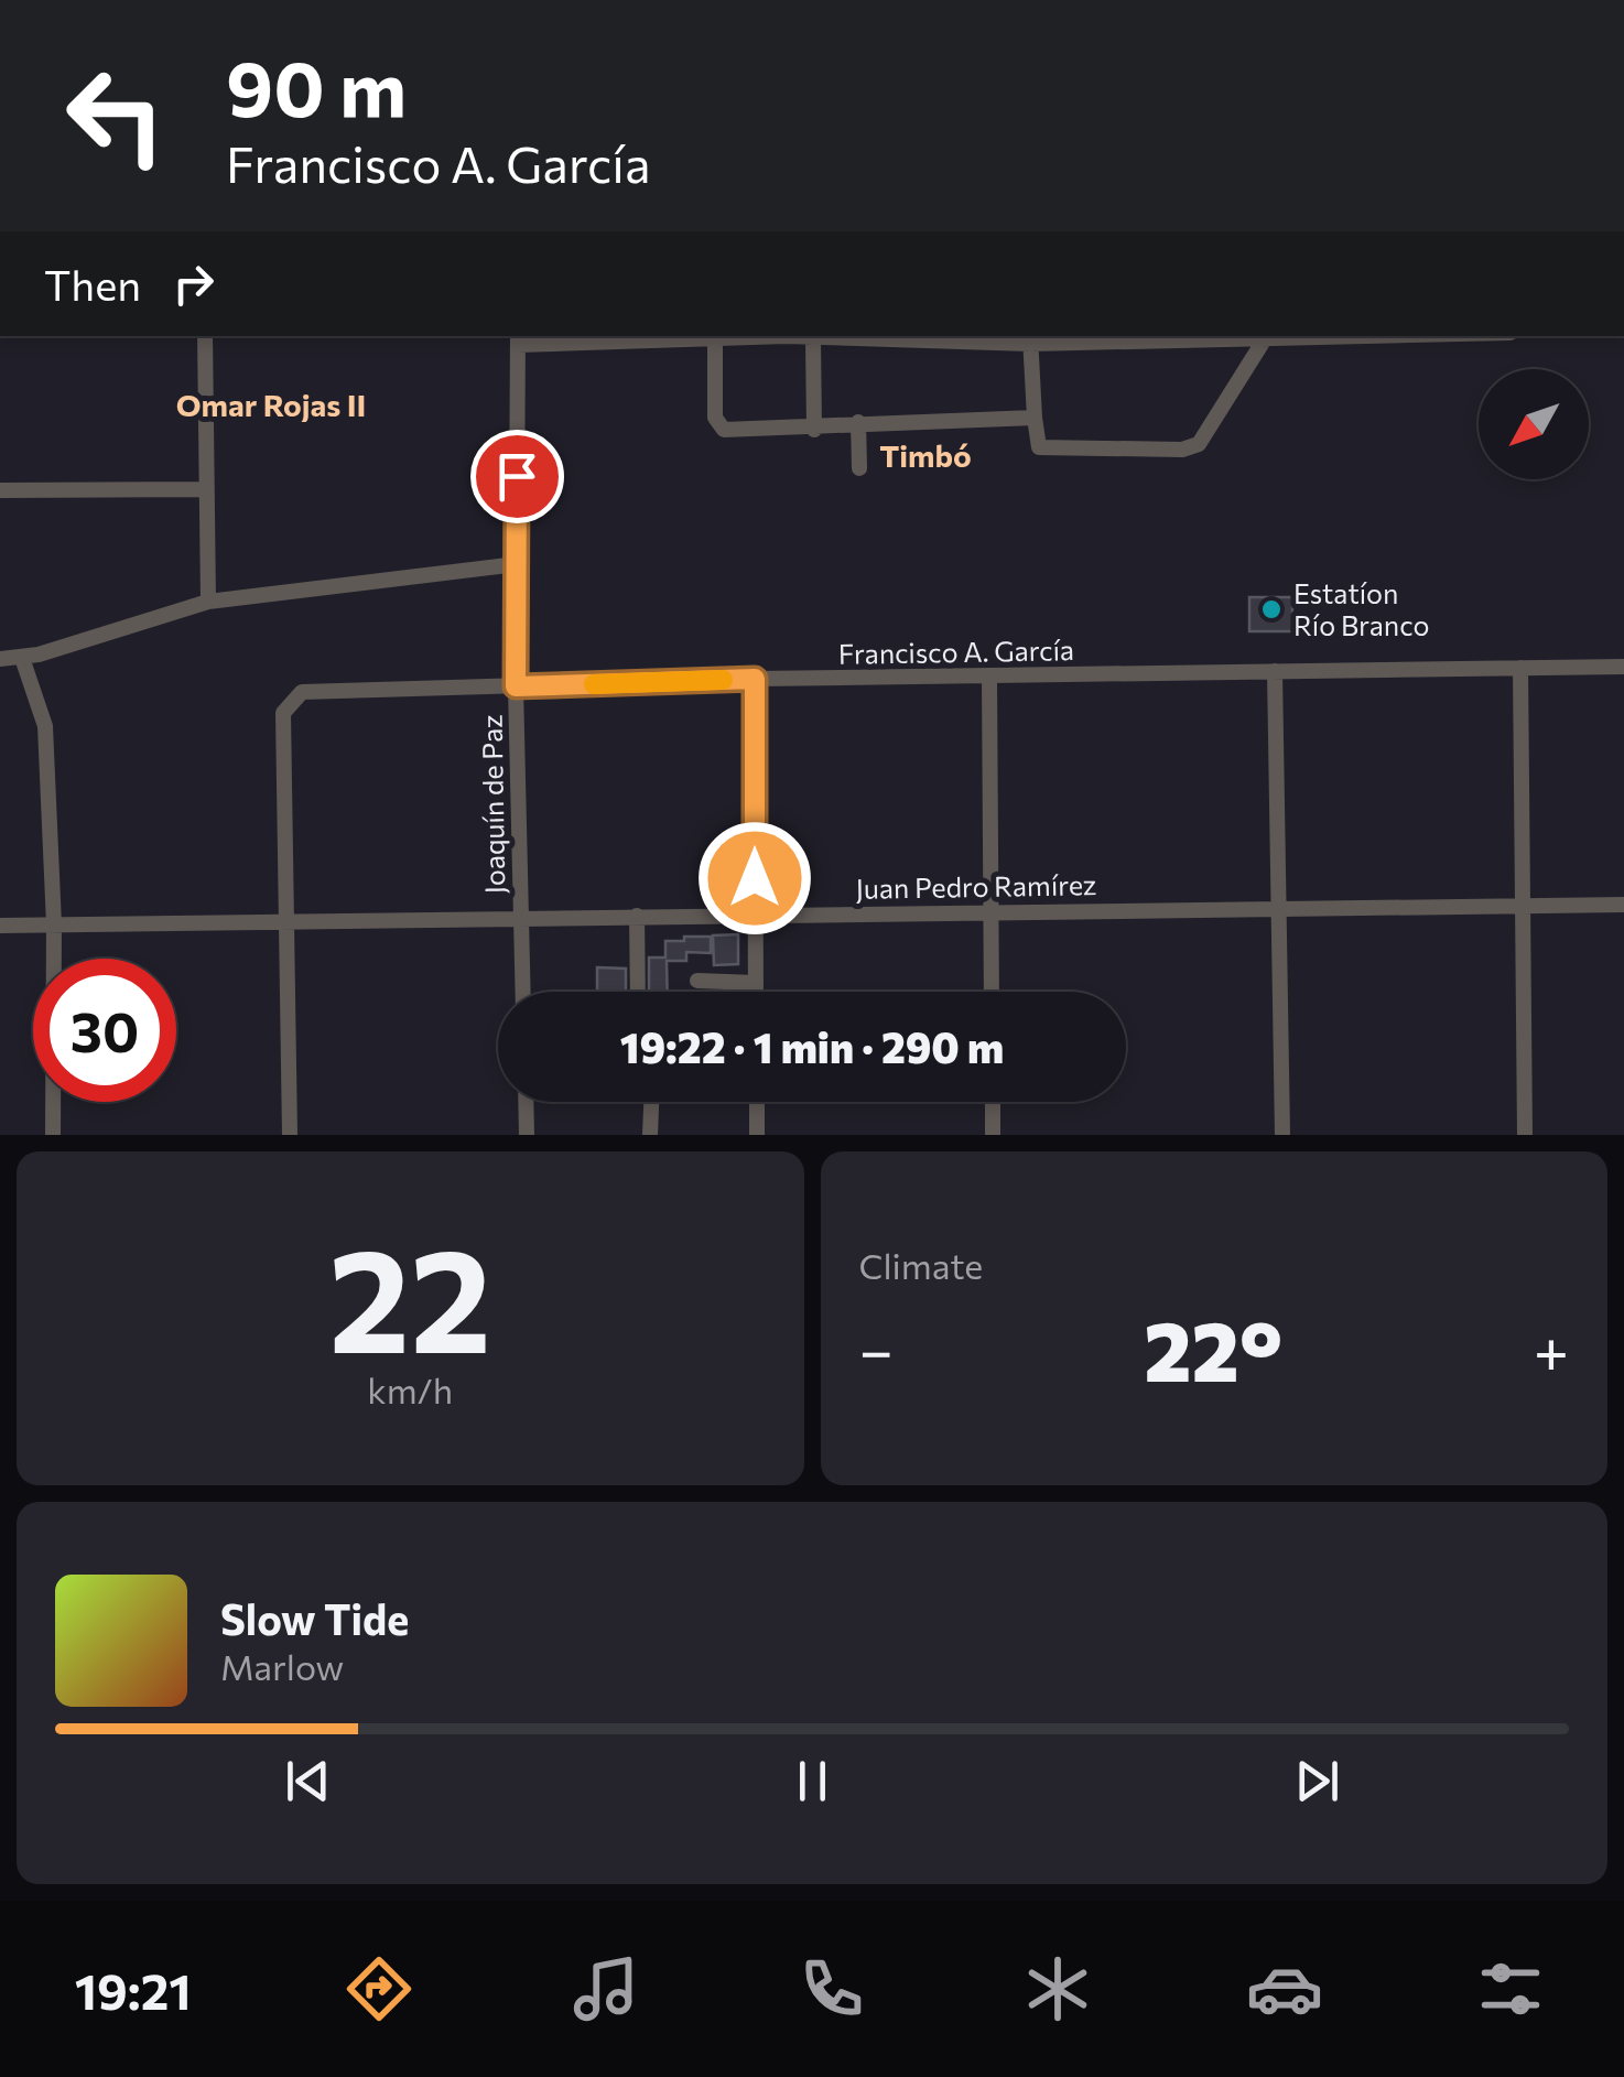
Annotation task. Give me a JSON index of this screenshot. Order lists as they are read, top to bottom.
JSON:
{
  "streets": {
    "street": ["Francisco A. García", "Joaquín de Paz", "Juan Pedro Ramírez"]
  },
  "crossings": [
    ["Francisco A. García", "Joaquín de Paz"],
    ["Francisco A. García", "Juan Pedro Ramírez"],
    ["Joaquín de Paz", "Juan Pedro Ramírez"]
  ],
  "districts": ["Omar Rojas II", "Timbó"],
  "places": ["Estatíon Río Branco"],
  "north": "bottom left",
  "page": {
    "turn": ["90 m", "Francisco A. García"],
    "then": "Then",
    "limit": "30",
    "trip": "19:22 · 1 min · 290 m",
    "tile": [
      ["22", "km/h"],
      "Climate"
    ],
    "heat": ["−", "22°", "+"],
    "song": ["Slow Tide", "Marlow"],
    "tabs": "19:21"
  }
}
